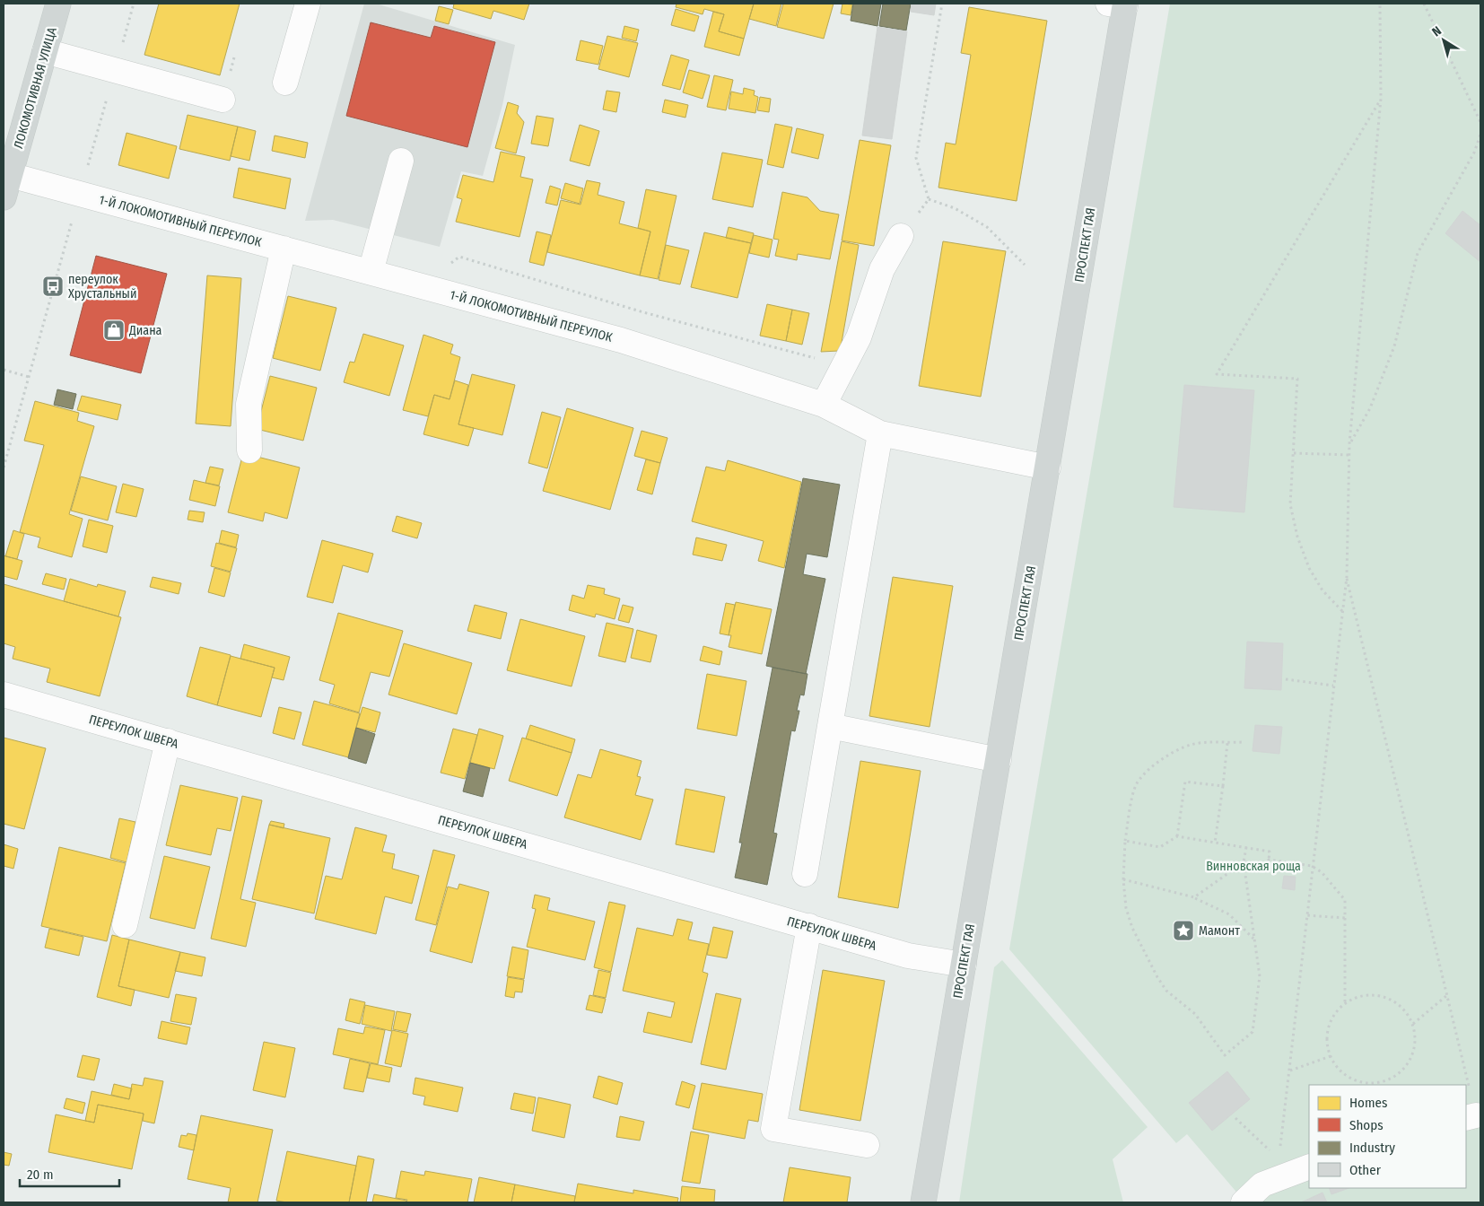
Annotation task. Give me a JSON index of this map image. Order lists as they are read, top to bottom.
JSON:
{
  "streets": {
    "main road": ["ЛОКОМОТИВНАЯ УЛИЦА", "ПРОСПЕКТ ГАЯ"],
    "street": ["1-Й ЛОКОМОТИВНЫЙ ПЕРЕУЛОК", "ПЕРЕУЛОК ШВЕРА"]
  },
  "crossings": [
    ["ЛОКОМОТИВНАЯ УЛИЦА", "1-Й ЛОКОМОТИВНЫЙ ПЕРЕУЛОК"],
    ["1-Й ЛОКОМОТИВНЫЙ ПЕРЕУЛОК", "ПРОСПЕКТ ГАЯ"],
    ["ПРОСПЕКТ ГАЯ", "ПЕРЕУЛОК ШВЕРА"]
  ],
  "parks": ["Винновская роща"],
  "places": {
    "bus stop": ["переулок Хрустальный"],
    "shop": ["Диана"],
    "place": ["Мамонт"]
  },
  "legend": [
    "Homes",
    "Shops",
    "Industry",
    "Other"
  ],
  "scale_bar": "20 m",
  "north": "top left"
}
